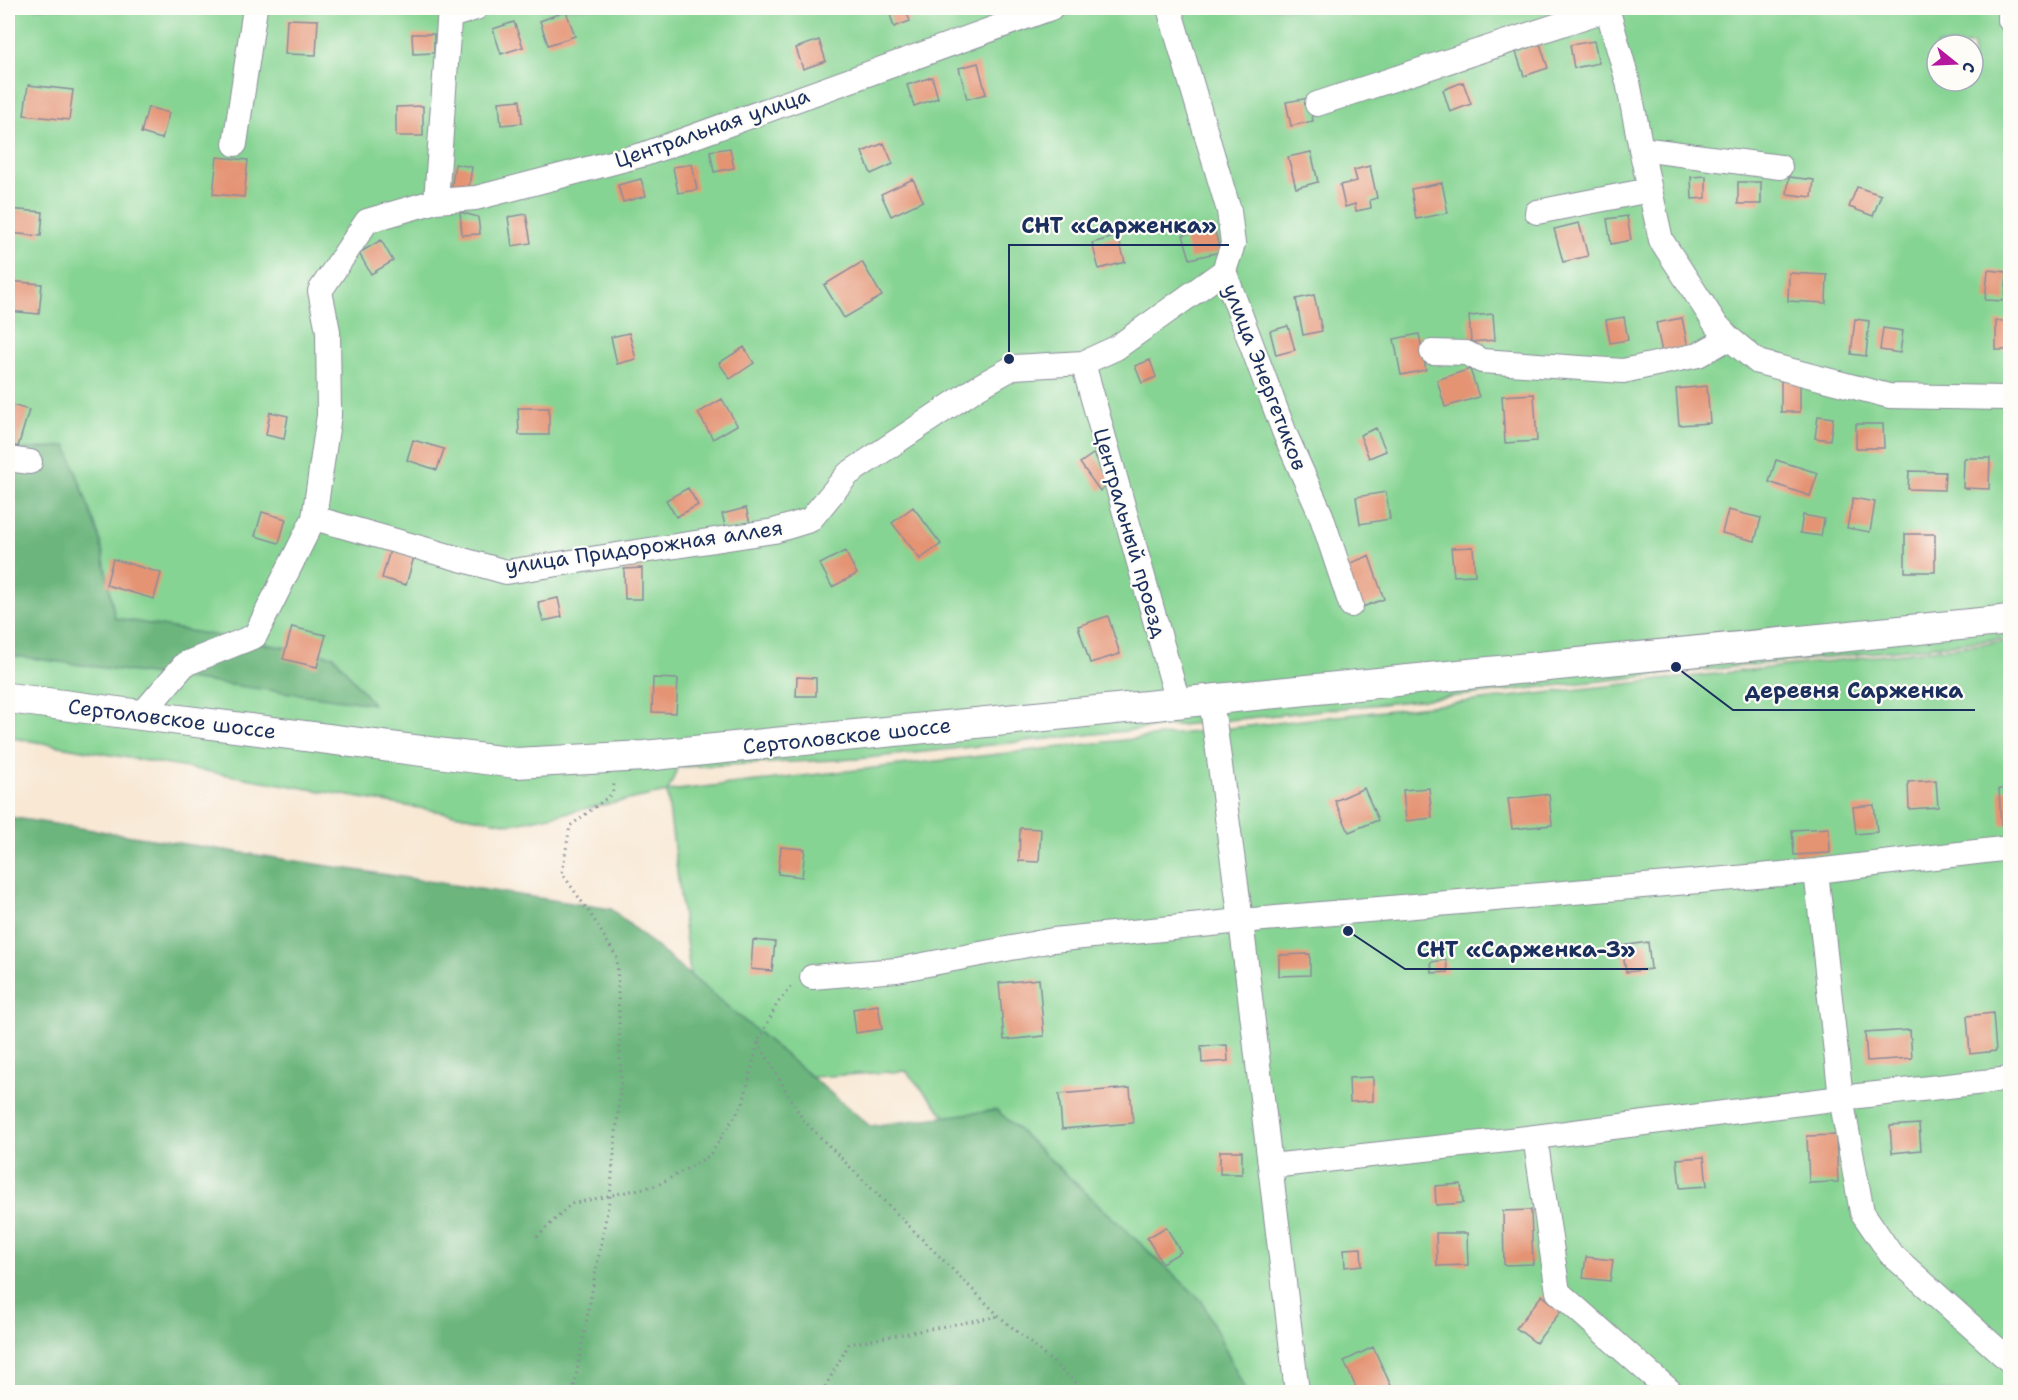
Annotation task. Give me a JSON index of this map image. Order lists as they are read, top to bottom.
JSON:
{
  "streets": {
    "main road": ["Сертоловское шоссе"],
    "street": [
      "Центральная улица",
      "улица Энергетиков",
      "Центральный проезд",
      "улица Придорожная аллея"
    ]
  },
  "crossings": [
    ["Центральная улица", "улица Придорожная аллея"],
    ["улица Энергетиков", "улица Придорожная аллея"],
    ["Центральный проезд", "улица Придорожная аллея"],
    ["Центральный проезд", "Сертоловское шоссе"]
  ],
  "places": ["СНТ «Сарженка»", "деревня Сарженка", "СНТ «Сарженка-3»"],
  "north": "right"
}
